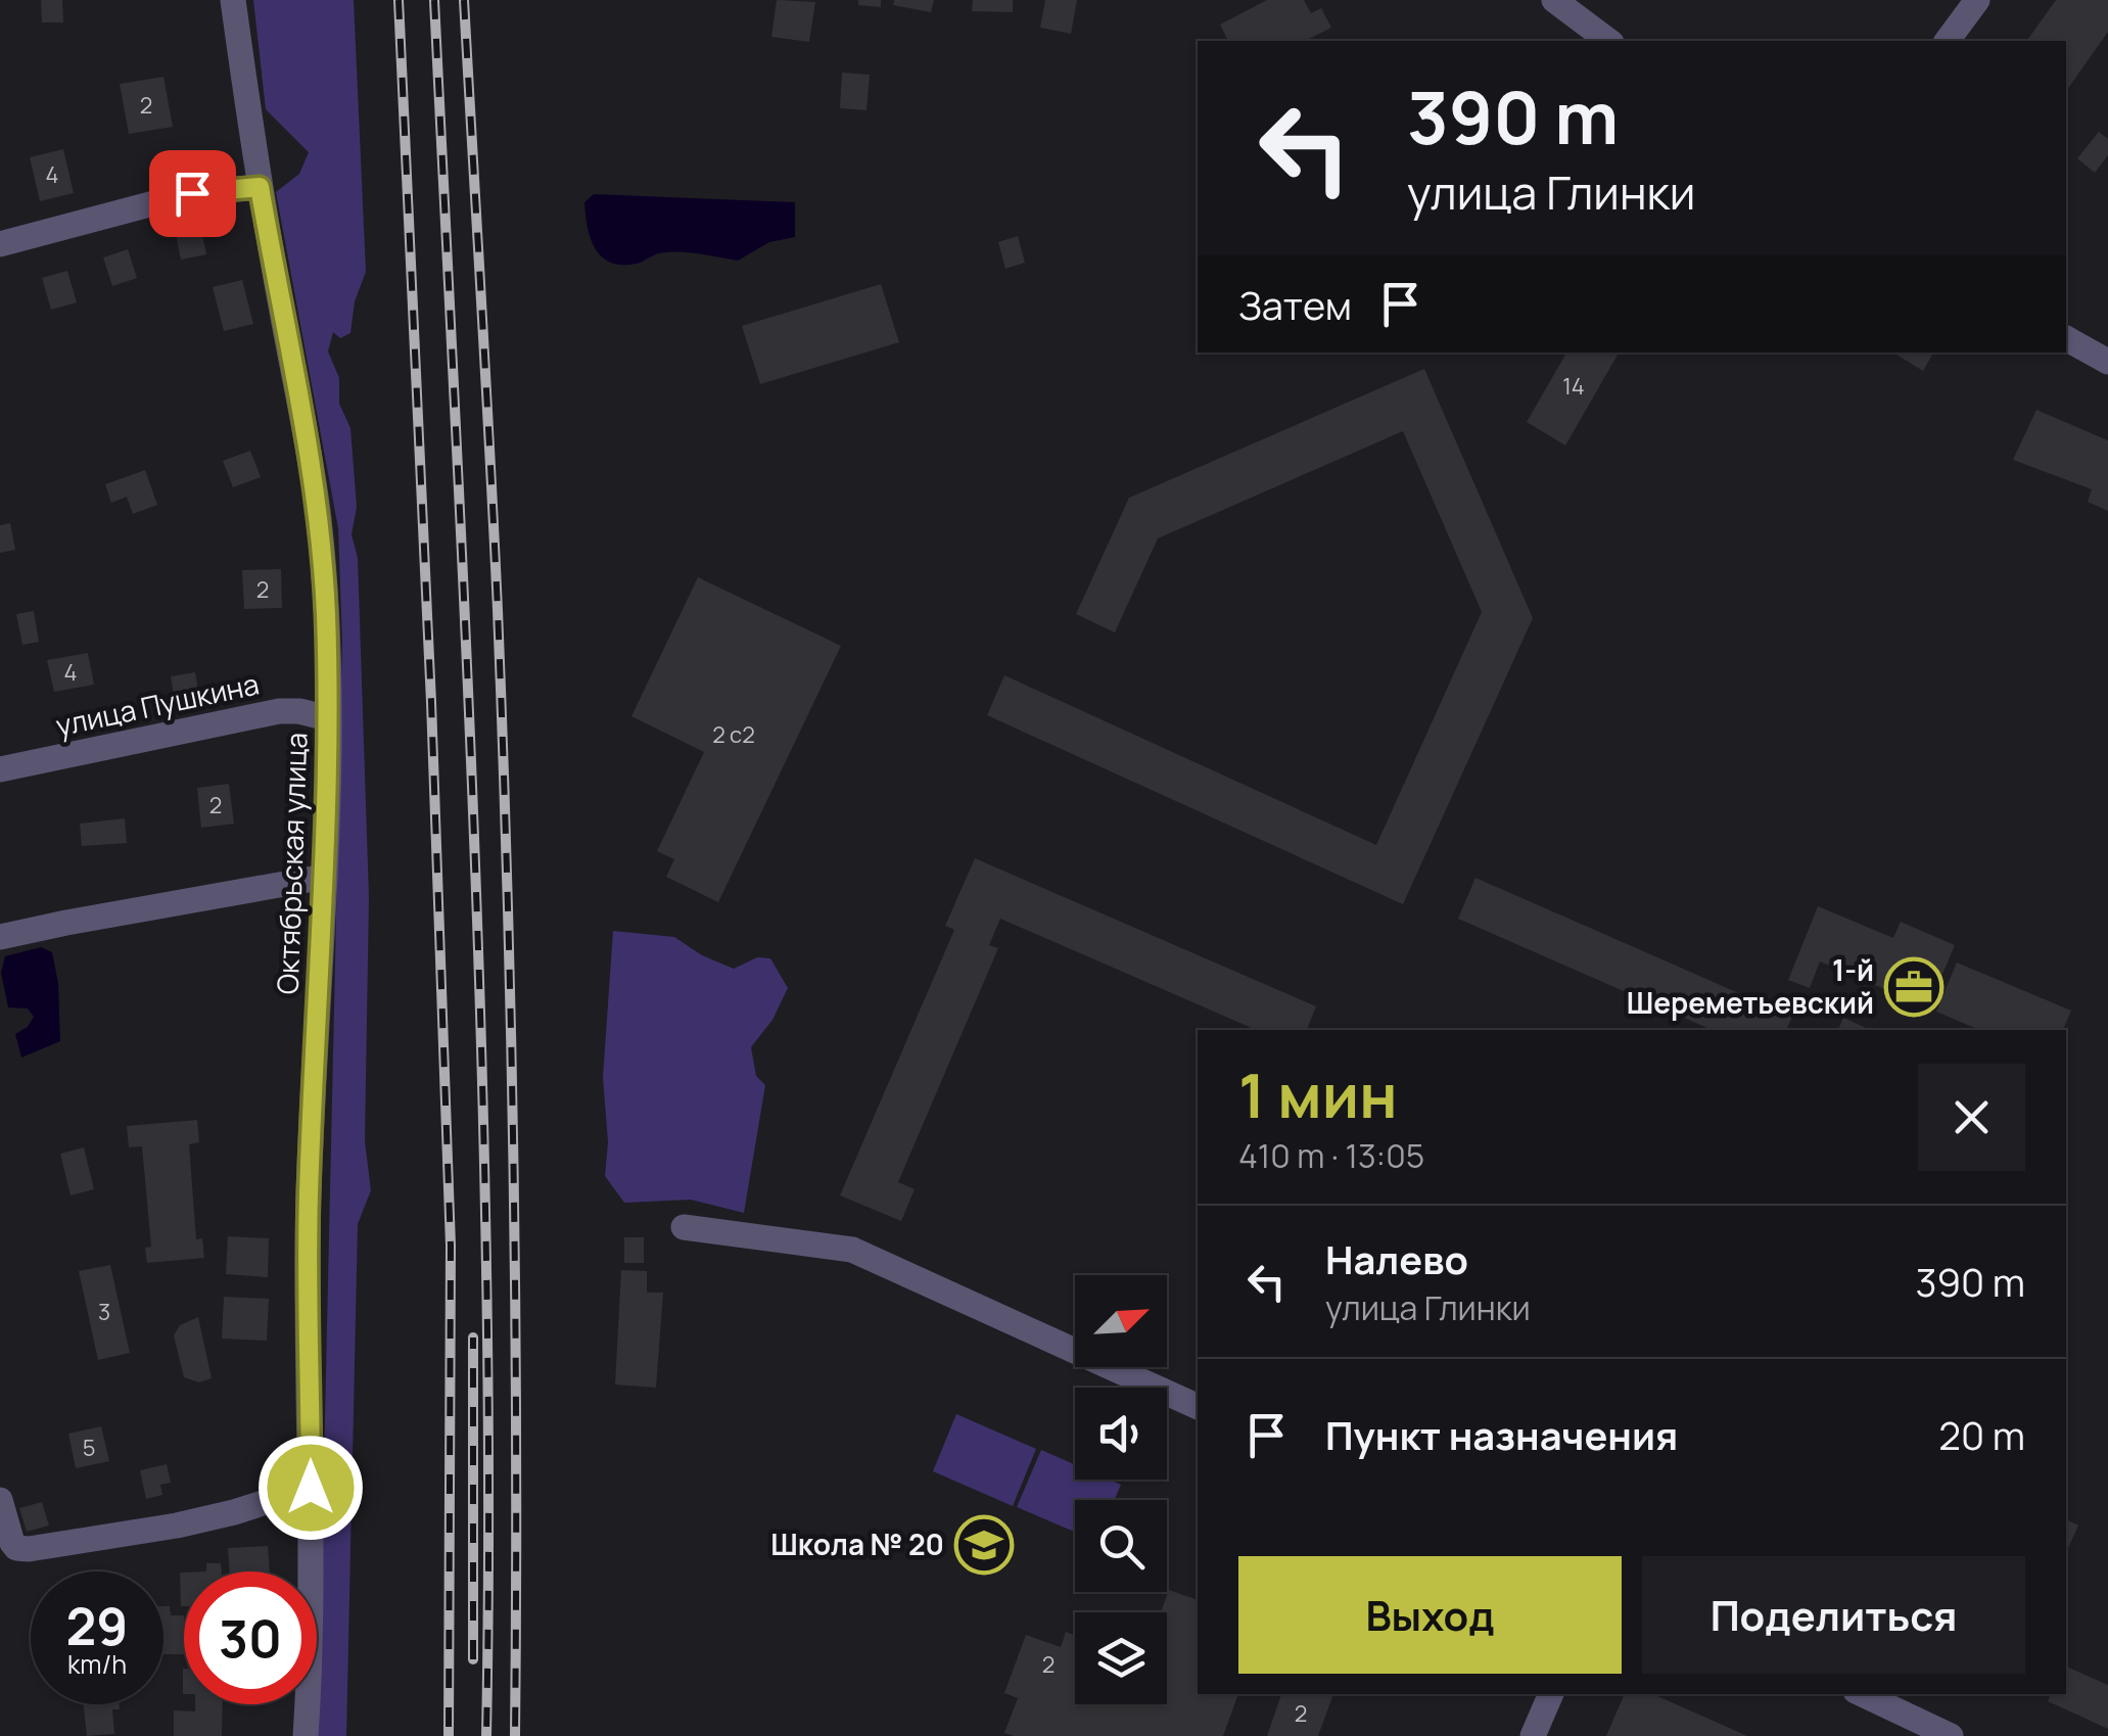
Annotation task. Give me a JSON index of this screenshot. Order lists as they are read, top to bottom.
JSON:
{
  "streets": {
    "street": ["улица Пушкина", "Октябрьская улица"]
  },
  "crossings": [
    ["улица Пушкина", "Октябрьская улица"]
  ],
  "places": {
    "office": ["1-й Шереметьевский"],
    "school or university": ["Школа № 20"]
  },
  "house_numbers": [
    "2",
    "4",
    "14",
    "2",
    "4",
    "2 с2",
    "2",
    "3",
    "5",
    "2",
    "2"
  ],
  "north": "top right",
  "page": {
    "turn": ["390 m", "улица Глинки"],
    "then": "Затем",
    "heading": ["1 мин", "410 m · 13:05"],
    "list": [
      {
        "name": "Налево",
        "note": "улица Глинки",
        "value": "390 m"
      },
      {
        "name": "Пункт назначения",
        "value": "20 m"
      }
    ],
    "buttons": ["Выход", "Поделиться"],
    "speed": "29 km/h",
    "limit": "30"
  }
}
